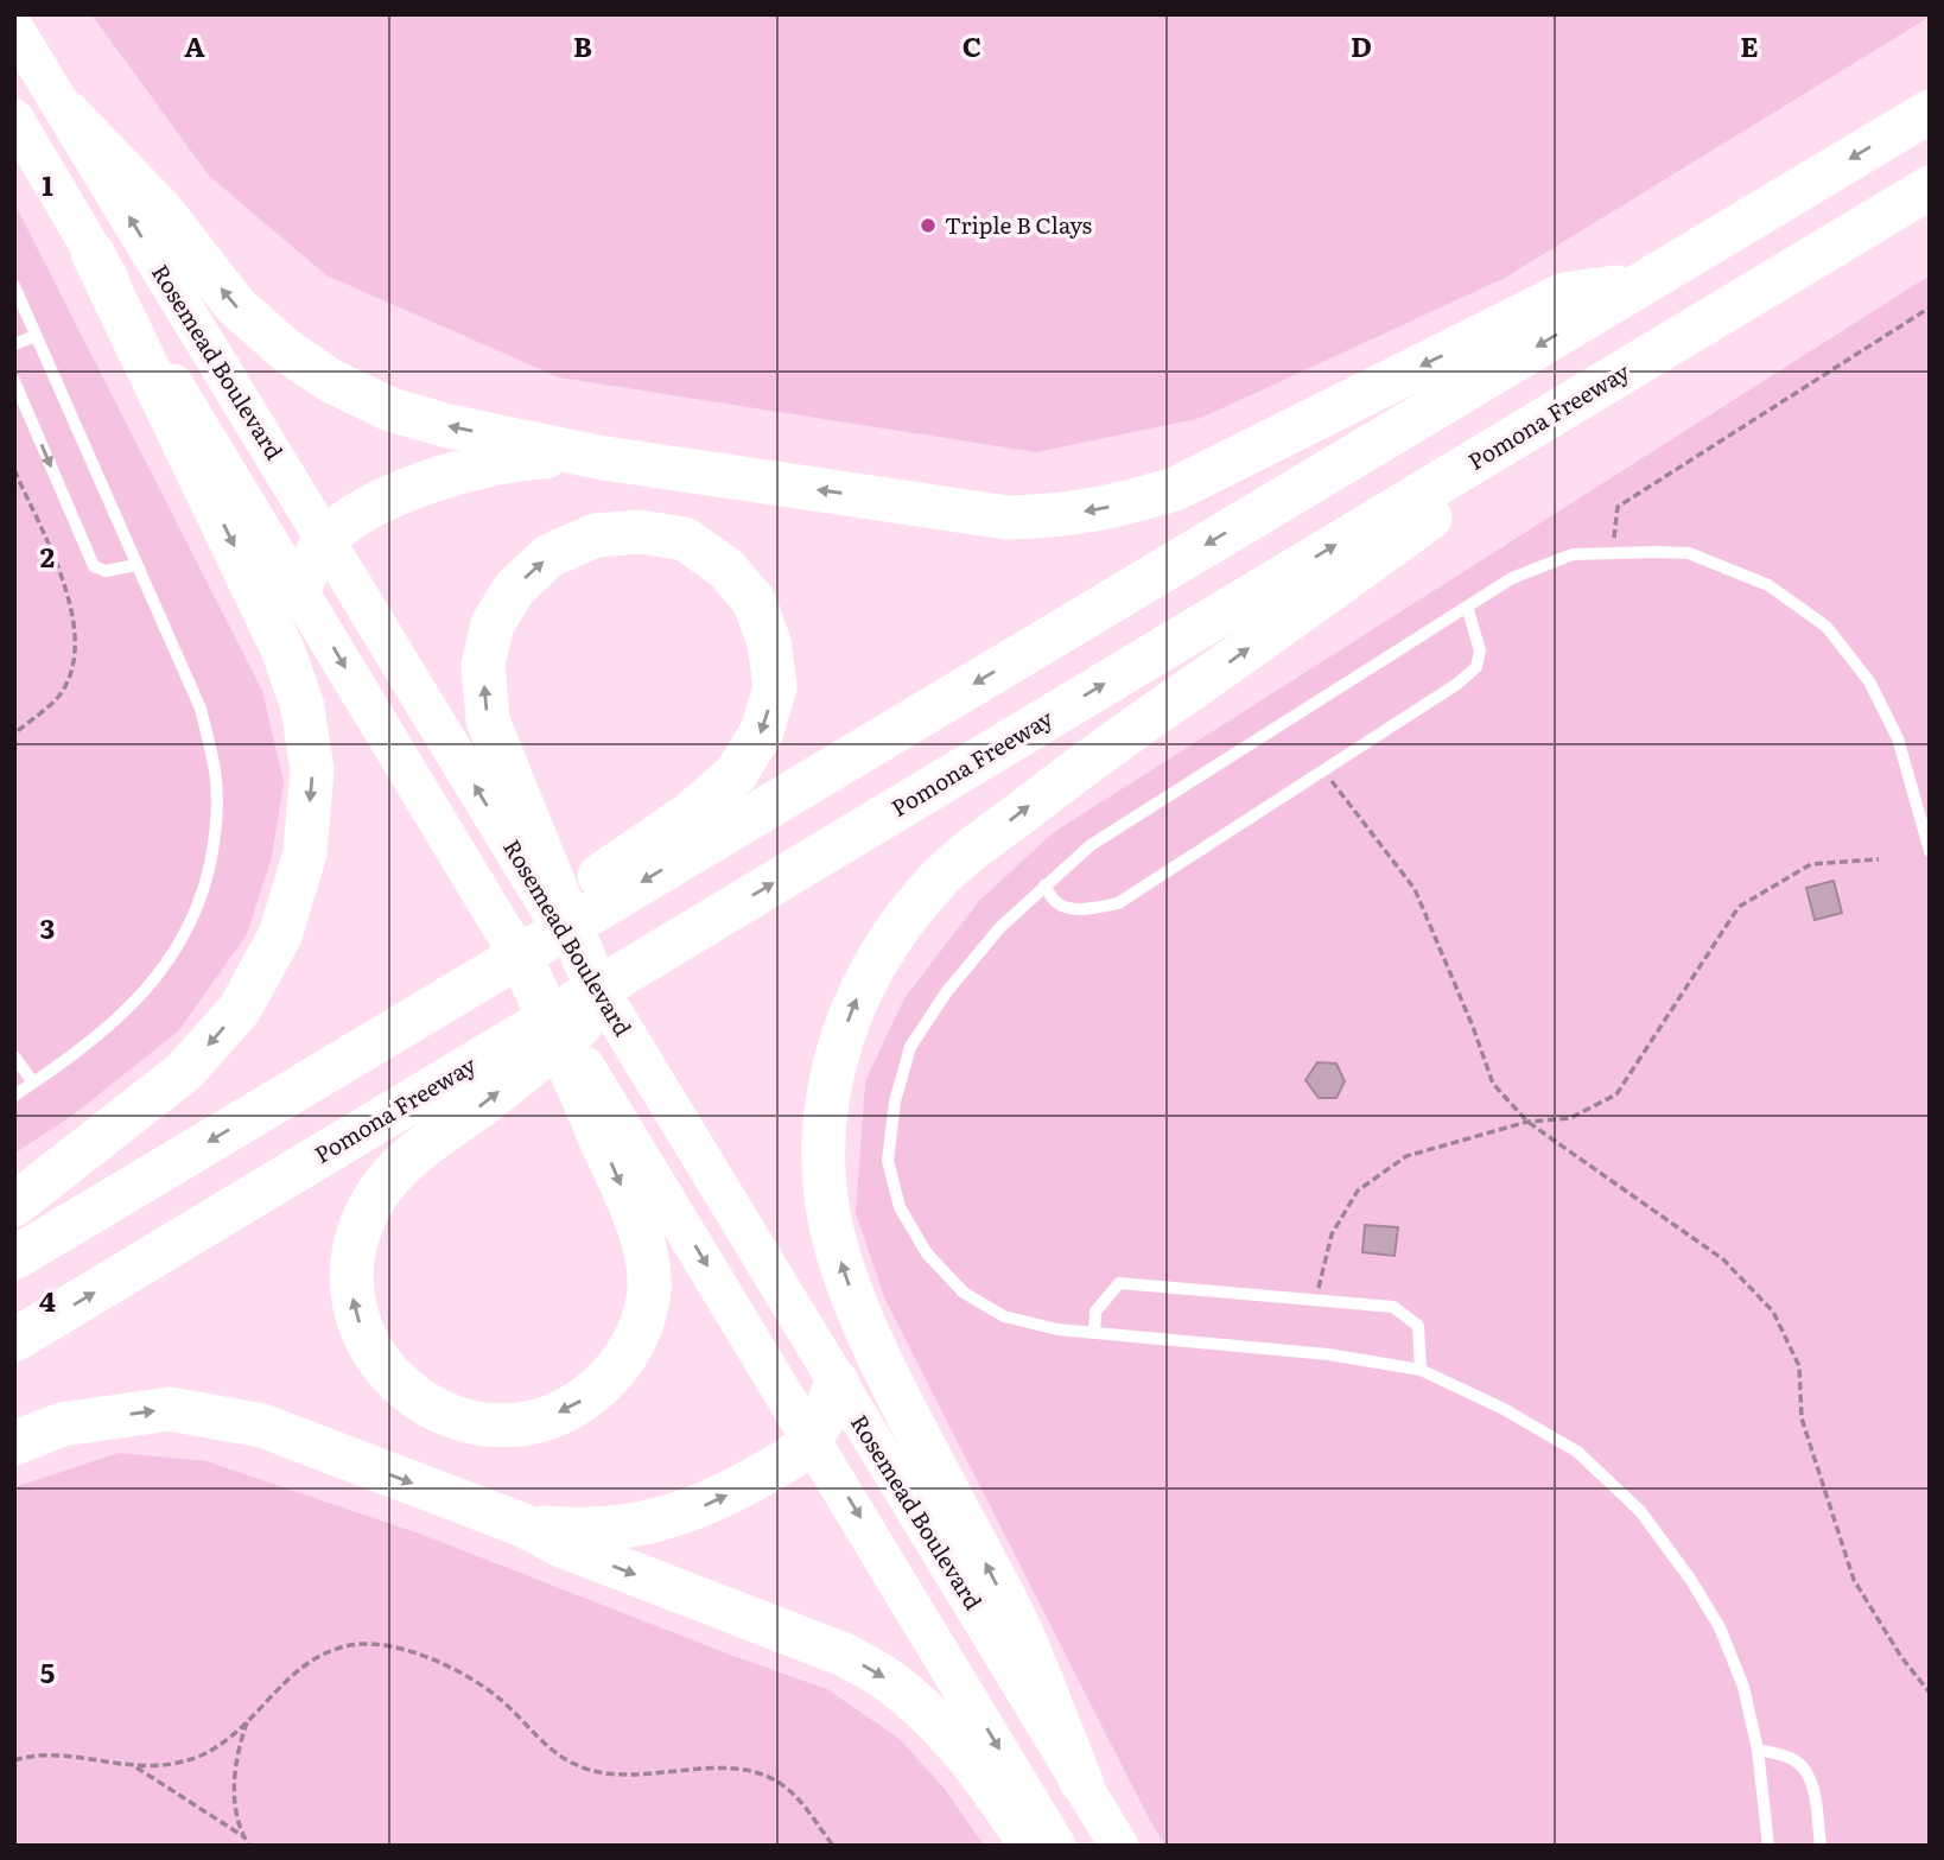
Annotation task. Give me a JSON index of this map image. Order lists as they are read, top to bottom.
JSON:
{
  "streets": {
    "highway": ["Pomona Freeway"],
    "main road": ["Rosemead Boulevard"]
  },
  "places": ["Triple B Clays"],
  "grid": {
    "columns": [
      "A",
      "B",
      "C",
      "D",
      "E"
    ],
    "rows": [
      "1",
      "2",
      "3",
      "4",
      "5"
    ]
  }
}
